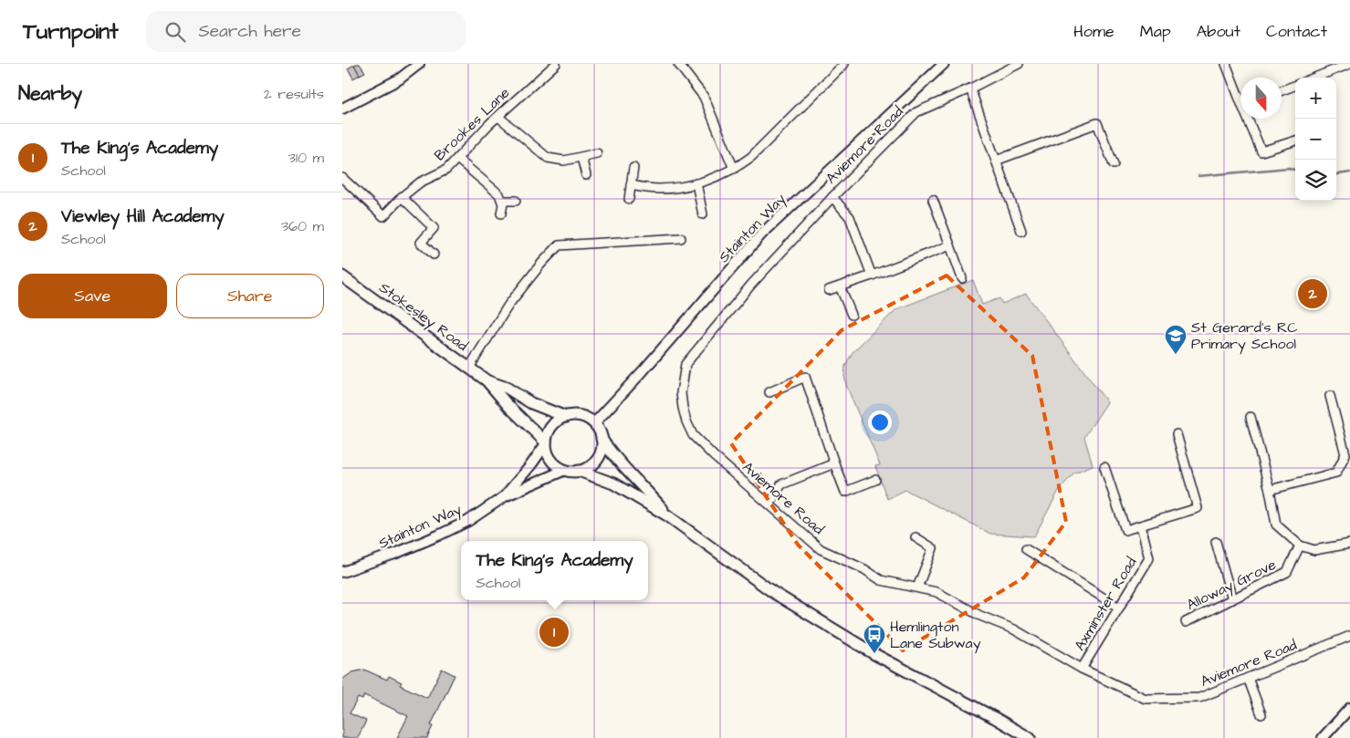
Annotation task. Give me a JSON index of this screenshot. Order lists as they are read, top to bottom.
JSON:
{
  "streets": {
    "main road": ["Stokesley Road"],
    "street": [
      "Brookes Lane",
      "Aviemore Road",
      "Stainton Way",
      "Alloway Grove",
      "Axminster Road"
    ]
  },
  "crossings": [
    ["Aviemore Road", "Axminster Road"]
  ],
  "places": {
    "school or university": ["St Gerard's RC Primary School"],
    "bus stop": ["Hemlington Lane Subway"]
  },
  "north": "bottom",
  "page": {
    "header": "Turnpoint",
    "search": "Search here",
    "nav": [
      "Home",
      "Map",
      "About",
      "Contact"
    ],
    "heading": ["Nearby", "2 results"],
    "map_buttons": ["+", "−"],
    "list": [
      {
        "mark": "1",
        "name": "The King's Academy",
        "note": "School",
        "value": "310 m"
      },
      {
        "mark": "2",
        "name": "Viewley Hill Academy",
        "note": "School",
        "value": "360 m"
      }
    ],
    "buttons": ["Save", "Share"],
    "pins": ["2", "1"],
    "popup": ["The King's Academy", "School"]
  }
}
